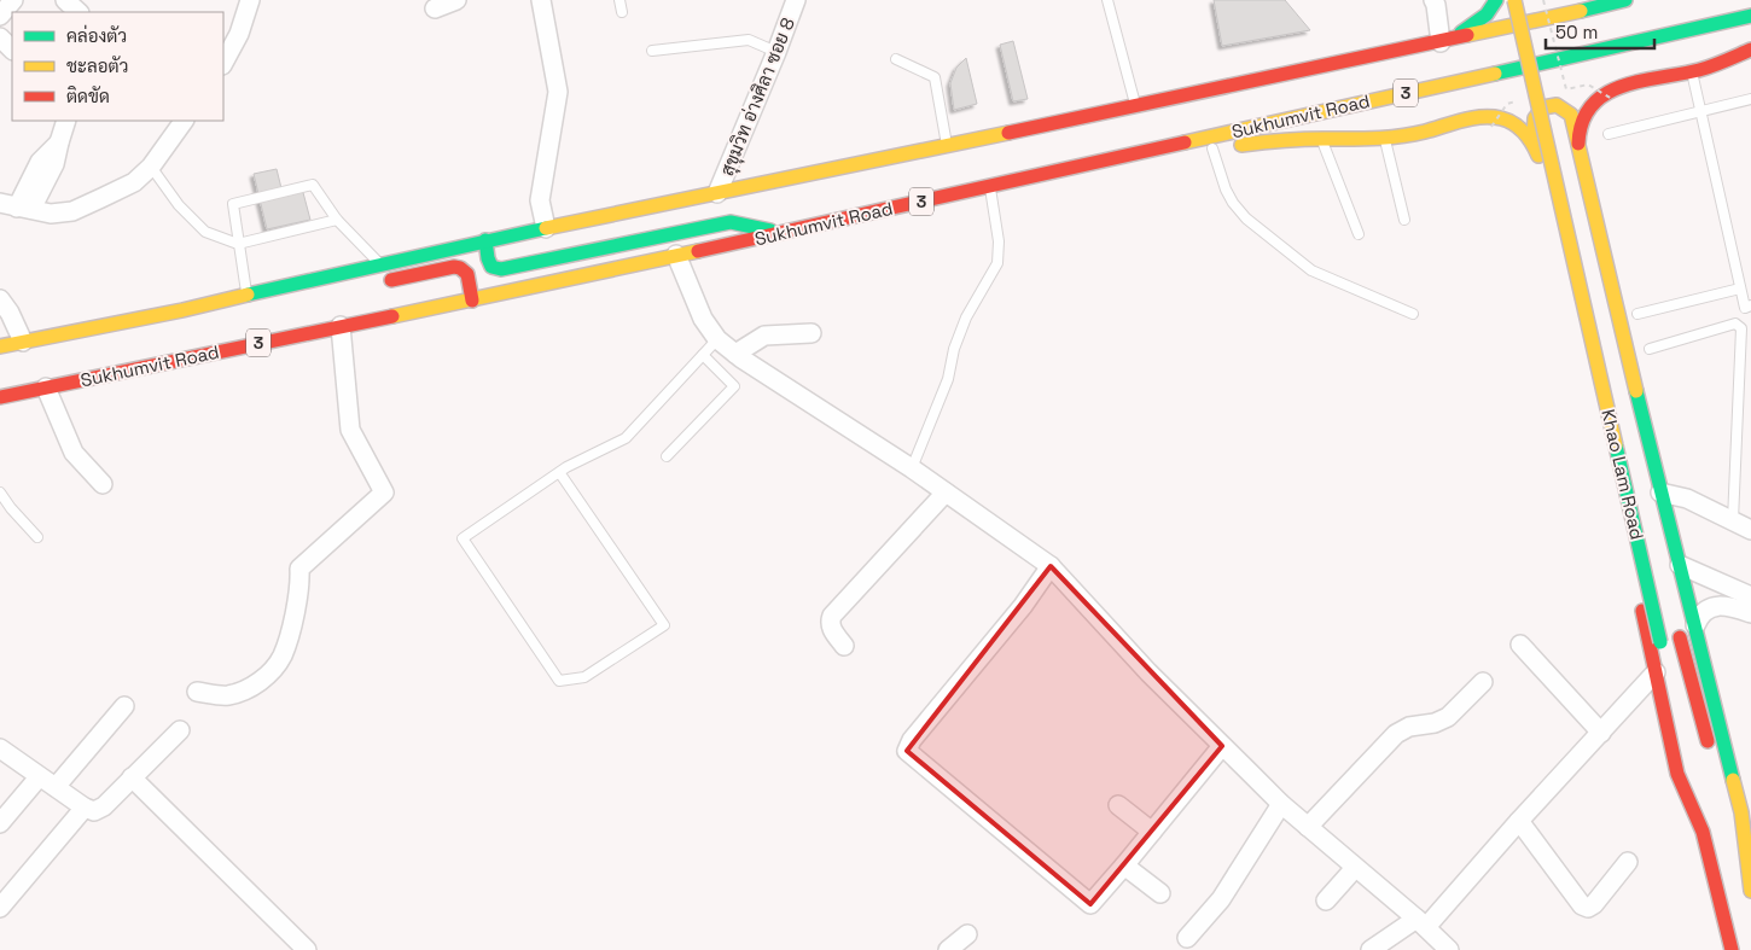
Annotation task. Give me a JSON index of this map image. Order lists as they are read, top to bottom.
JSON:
{
  "streets": {
    "main road": ["3", "Sukhumvit Road", "Khao Lam Road"],
    "street": ["สุขุมวิท อ่างศิลา ซอย 8"]
  },
  "crossings": [
    ["3", "สุขุมวิท อ่างศิลา ซอย 8"]
  ],
  "legend": ["คล่องตัว", "ชะลอตัว", "ติดขัด"],
  "scale_bar": "50 m"
}
